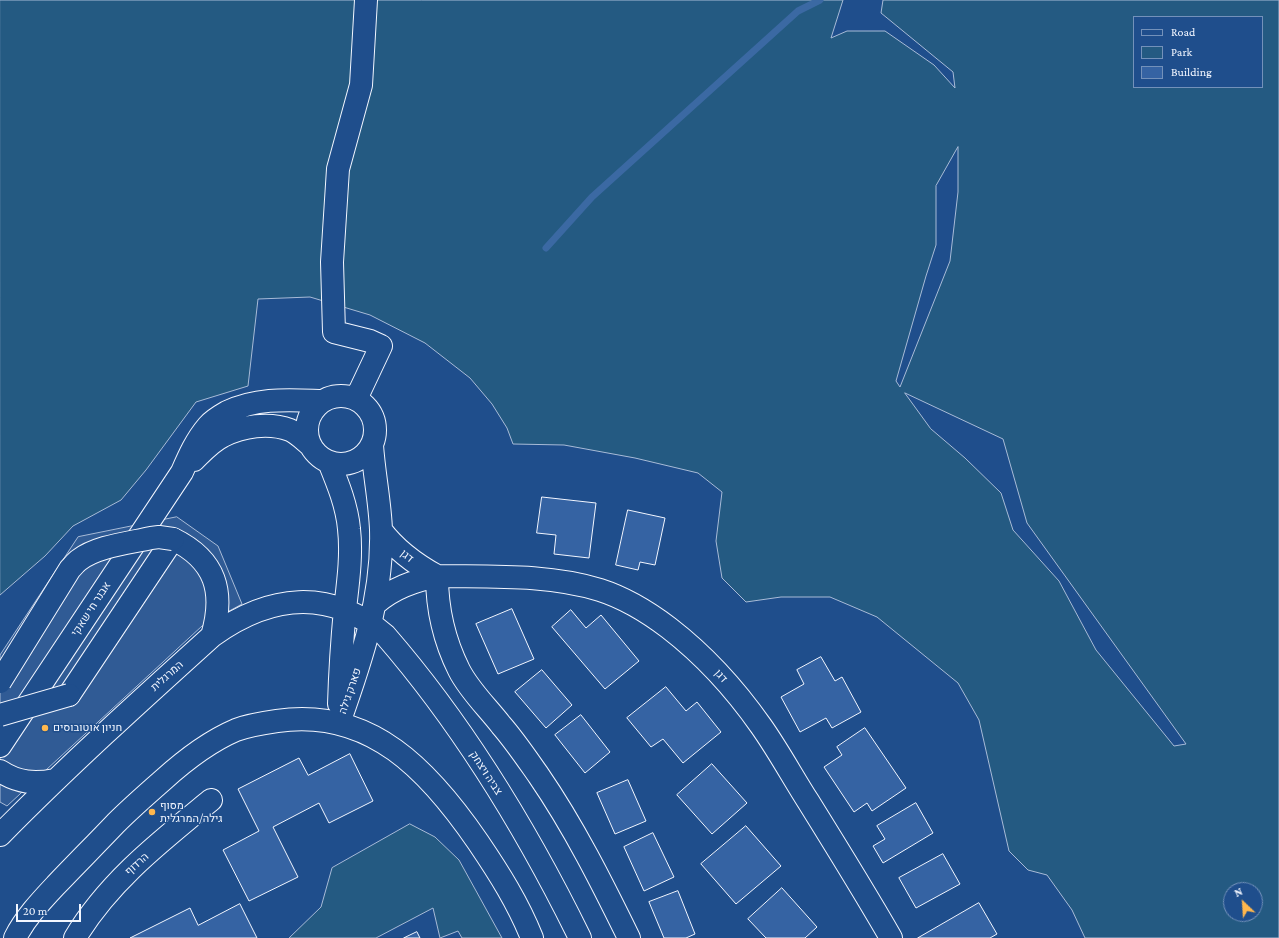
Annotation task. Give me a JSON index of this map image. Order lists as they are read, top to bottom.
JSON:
{
  "streets": {
    "street": [
      "דגן",
      "אבנר חי שאקי",
      "המרגלית",
      "פארק גילה",
      "צביה ויצחק",
      "הרדוף"
    ]
  },
  "crossings": [
    ["דגן", "המרגלית"],
    ["דגן", "פארק גילה"],
    ["דגן", "צביה ויצחק"],
    ["אבנר חי שאקי", "פארק גילה"],
    ["המרגלית", "פארק גילה"],
    ["המרגלית", "צביה ויצחק"],
    ["פארק גילה", "צביה ויצחק"]
  ],
  "places": ["חניון אוטובוסים", "מסוף גילה/המרגלית"],
  "legend": ["Road", "Park", "Building"],
  "scale_bar": "20 m",
  "north": "top left"
}
